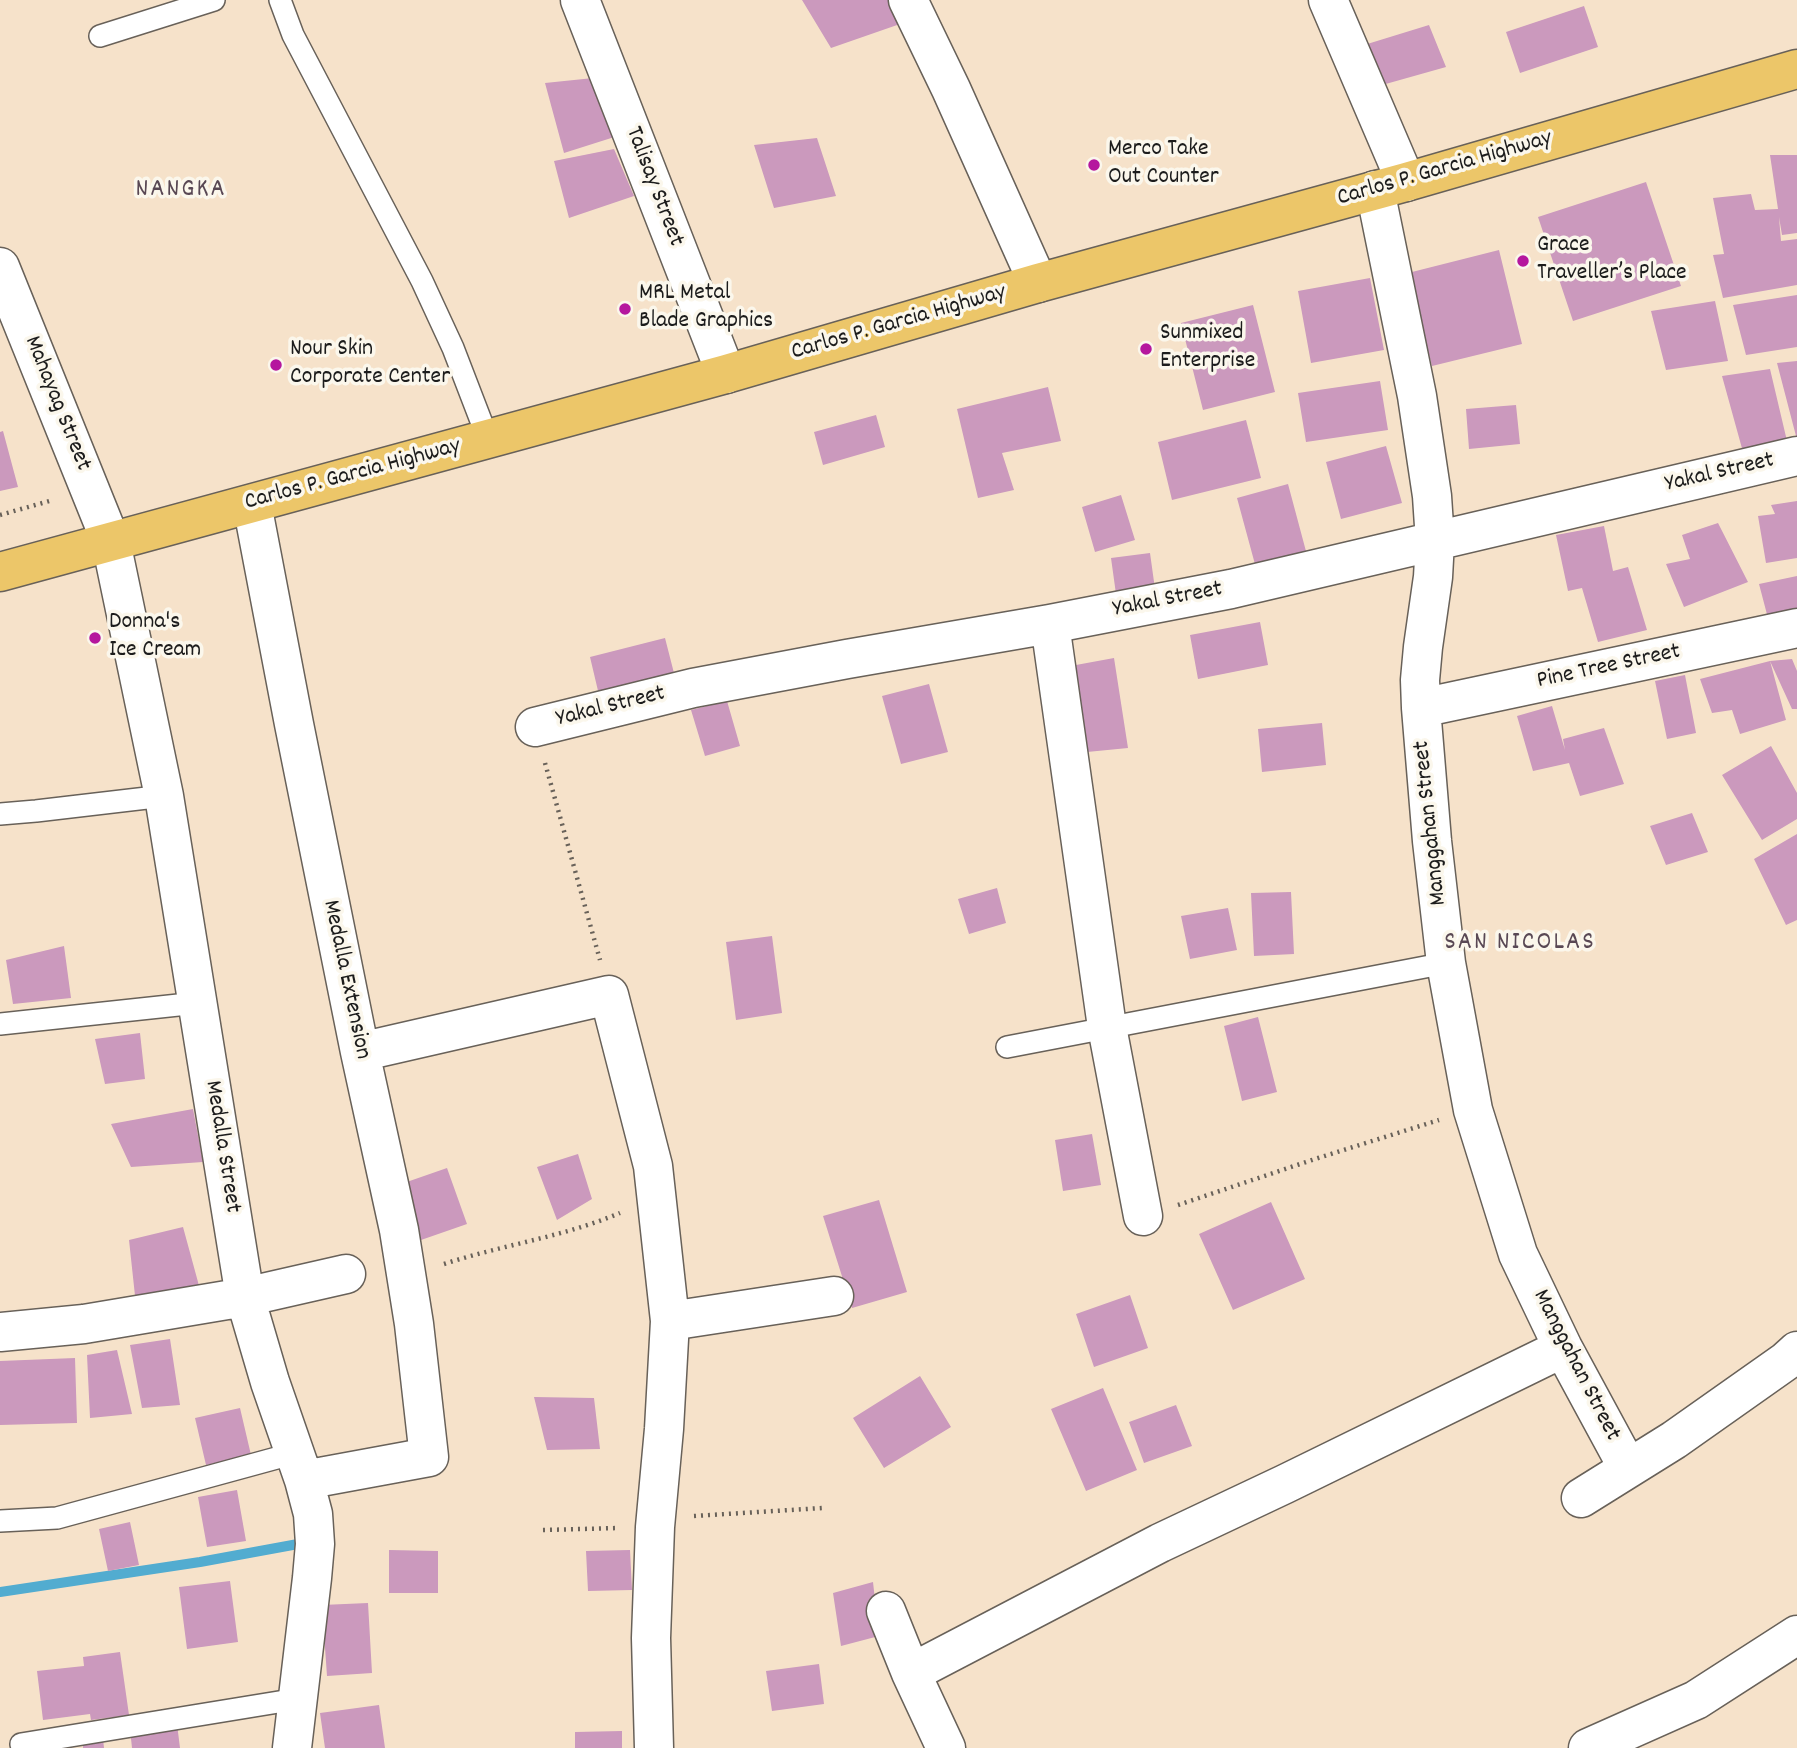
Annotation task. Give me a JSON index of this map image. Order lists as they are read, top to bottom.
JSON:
{
  "streets": {
    "highway": ["Carlos P. Garcia Highway"],
    "street": [
      "Talisay Street",
      "Mahayag Street",
      "Yakal Street",
      "Pine Tree Street",
      "Manggahan Street",
      "Medalla Extension",
      "Medalla Street"
    ]
  },
  "crossings": [
    ["Carlos P. Garcia Highway", "Talisay Street"],
    ["Carlos P. Garcia Highway", "Mahayag Street"],
    ["Carlos P. Garcia Highway", "Manggahan Street"],
    ["Carlos P. Garcia Highway", "Medalla Extension"],
    ["Carlos P. Garcia Highway", "Medalla Street"],
    ["Mahayag Street", "Medalla Street"],
    ["Yakal Street", "Manggahan Street"],
    ["Pine Tree Street", "Manggahan Street"],
    ["Medalla Extension", "Medalla Street"]
  ],
  "districts": ["NANGKA", "SAN NICOLAS"],
  "places": [
    "Merco Take Out Counter",
    "Grace Traveller’s Place",
    "MRL Metal Blade Graphics",
    "Sunmixed Enterprise",
    "Nour Skin Corporate Center",
    "Donna's Ice Cream"
  ]
}
